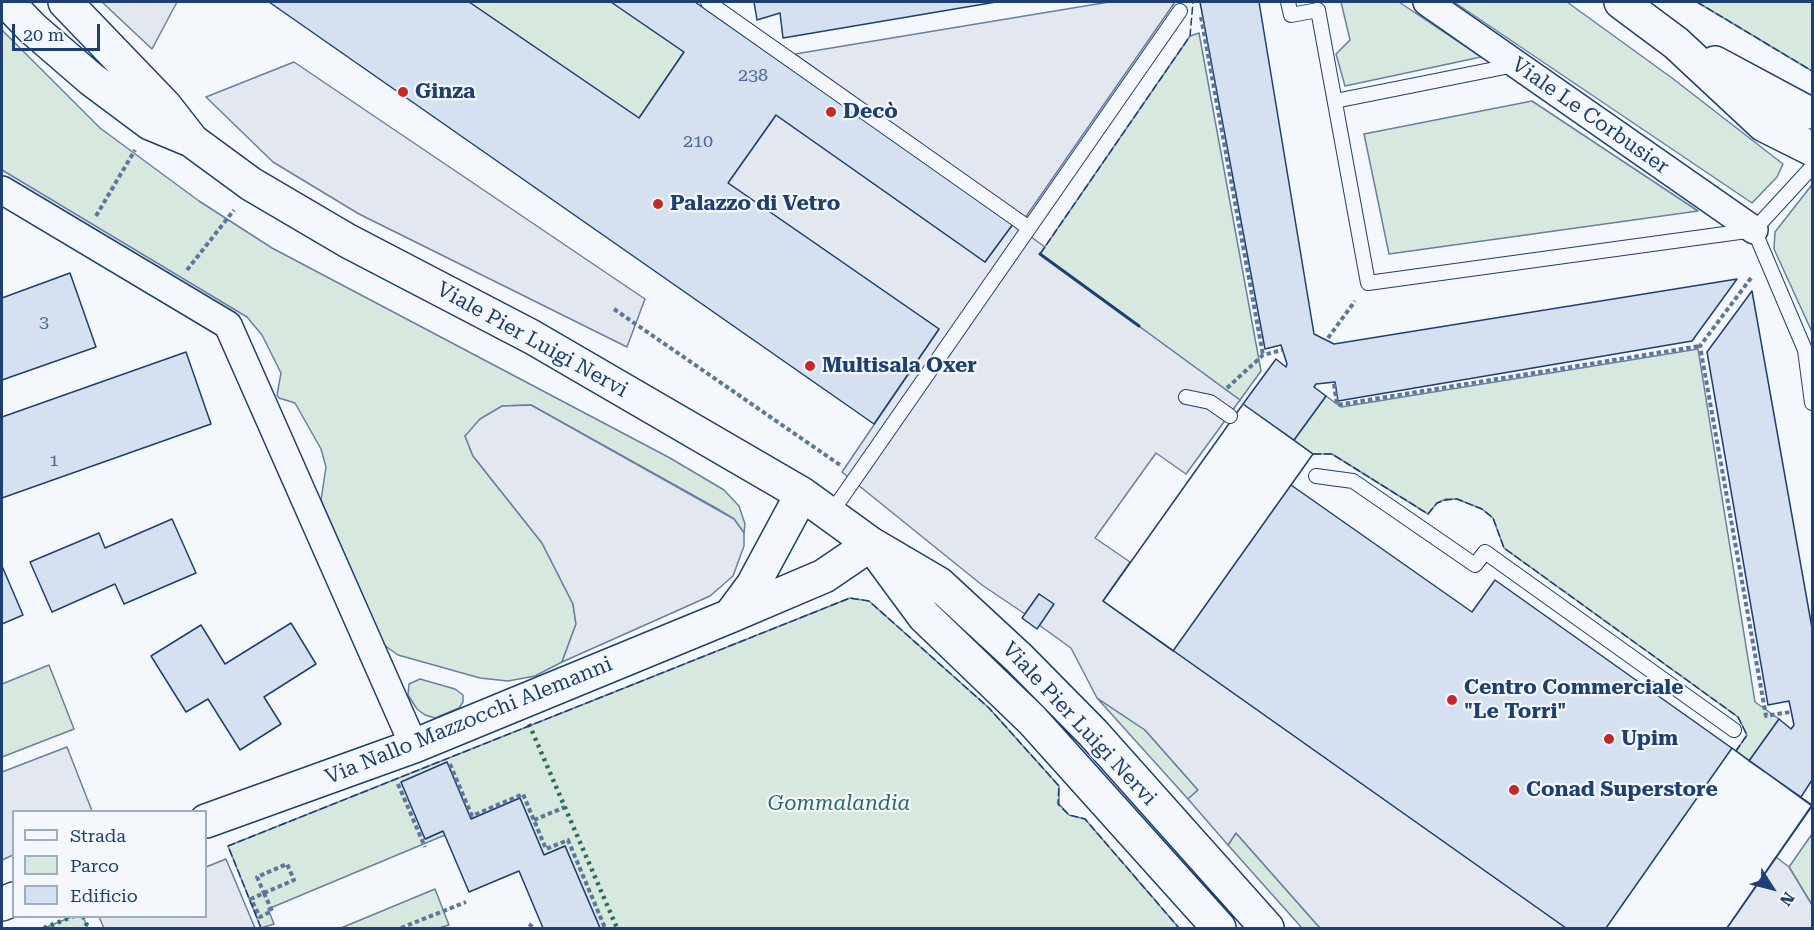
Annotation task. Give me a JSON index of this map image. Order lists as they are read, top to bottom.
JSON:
{
  "streets": {
    "street": ["Viale Le Corbusier", "Viale Pier Luigi Nervi", "Via Nallo Mazzocchi Alemanni"]
  },
  "crossings": [
    ["Viale Pier Luigi Nervi", "Via Nallo Mazzocchi Alemanni"]
  ],
  "parks": ["Gommalandia"],
  "places": [
    "Ginza",
    "Decò",
    "Palazzo di Vetro",
    "Multisala Oxer",
    "Centro Commerciale \"Le Torri\"",
    "Upim",
    "Conad Superstore"
  ],
  "house_numbers": [
    "238",
    "210",
    "3",
    "1"
  ],
  "legend": ["Strada", "Parco", "Edificio"],
  "scale_bar": "20 m",
  "north": "bottom right"
}
